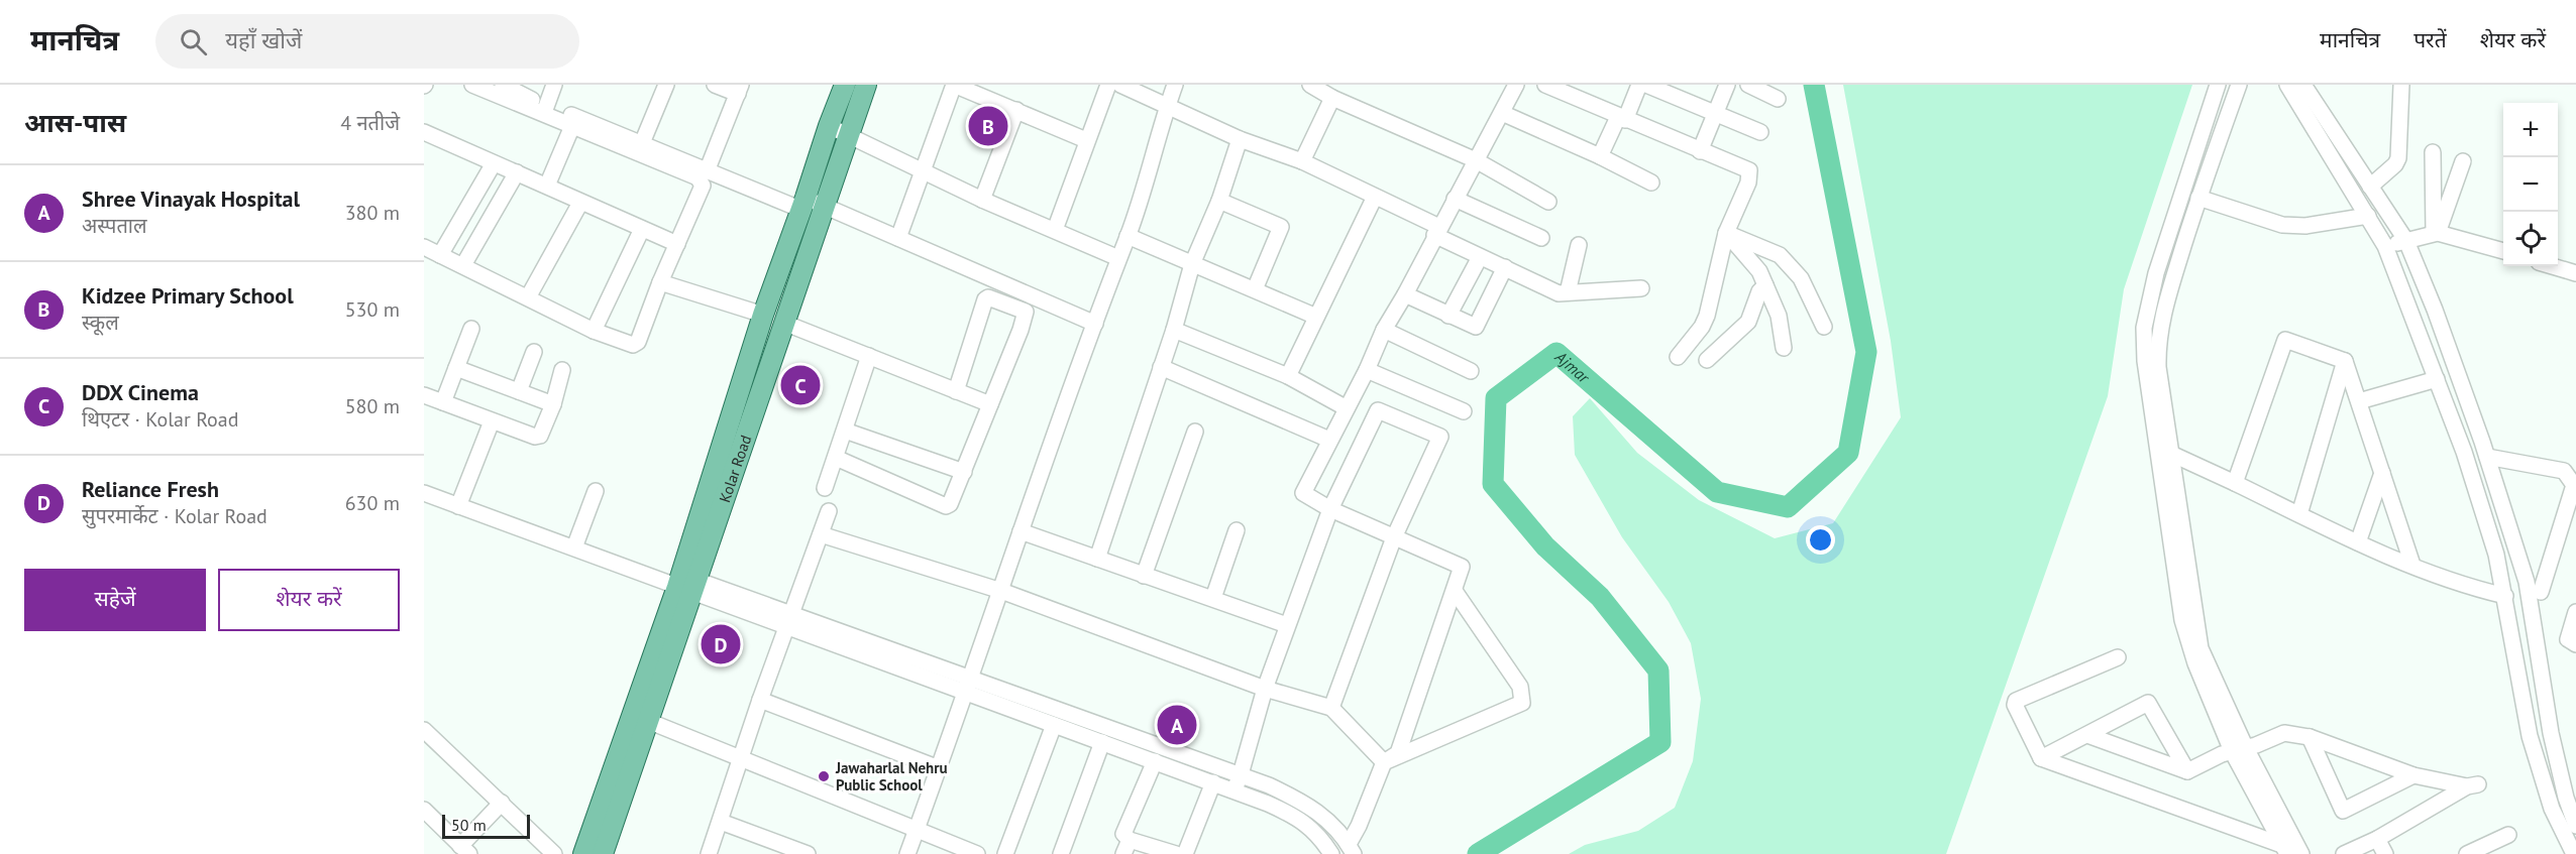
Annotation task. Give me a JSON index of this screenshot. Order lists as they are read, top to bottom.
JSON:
{
  "streets": {
    "main road": ["Kolar Road"]
  },
  "water": ["Ajmar"],
  "places": ["Jawaharlal Nehru Public School"],
  "scale_bar": "50 m",
  "page": {
    "header": "मानचित्र",
    "search": "यहाँ खोजें",
    "nav": ["मानचित्र", "परतें", "शेयर करें"],
    "heading": ["आस-पास", "4 नतीजे"],
    "map_buttons": ["+", "−"],
    "pins": [
      "B",
      "C",
      "D",
      "A"
    ],
    "list": [
      {
        "mark": "A",
        "name": "Shree Vinayak Hospital",
        "note": "अस्पताल",
        "value": "380 m"
      },
      {
        "mark": "B",
        "name": "Kidzee Primary School",
        "note": "स्कूल",
        "value": "530 m"
      },
      {
        "mark": "C",
        "name": "DDX Cinema",
        "note": "थिएटर · Kolar Road",
        "value": "580 m"
      },
      {
        "mark": "D",
        "name": "Reliance Fresh",
        "note": "सुपरमार्केट · Kolar Road",
        "value": "630 m"
      }
    ],
    "buttons": ["सहेजें", "शेयर करें"],
    "scale": "50 m"
  }
}
